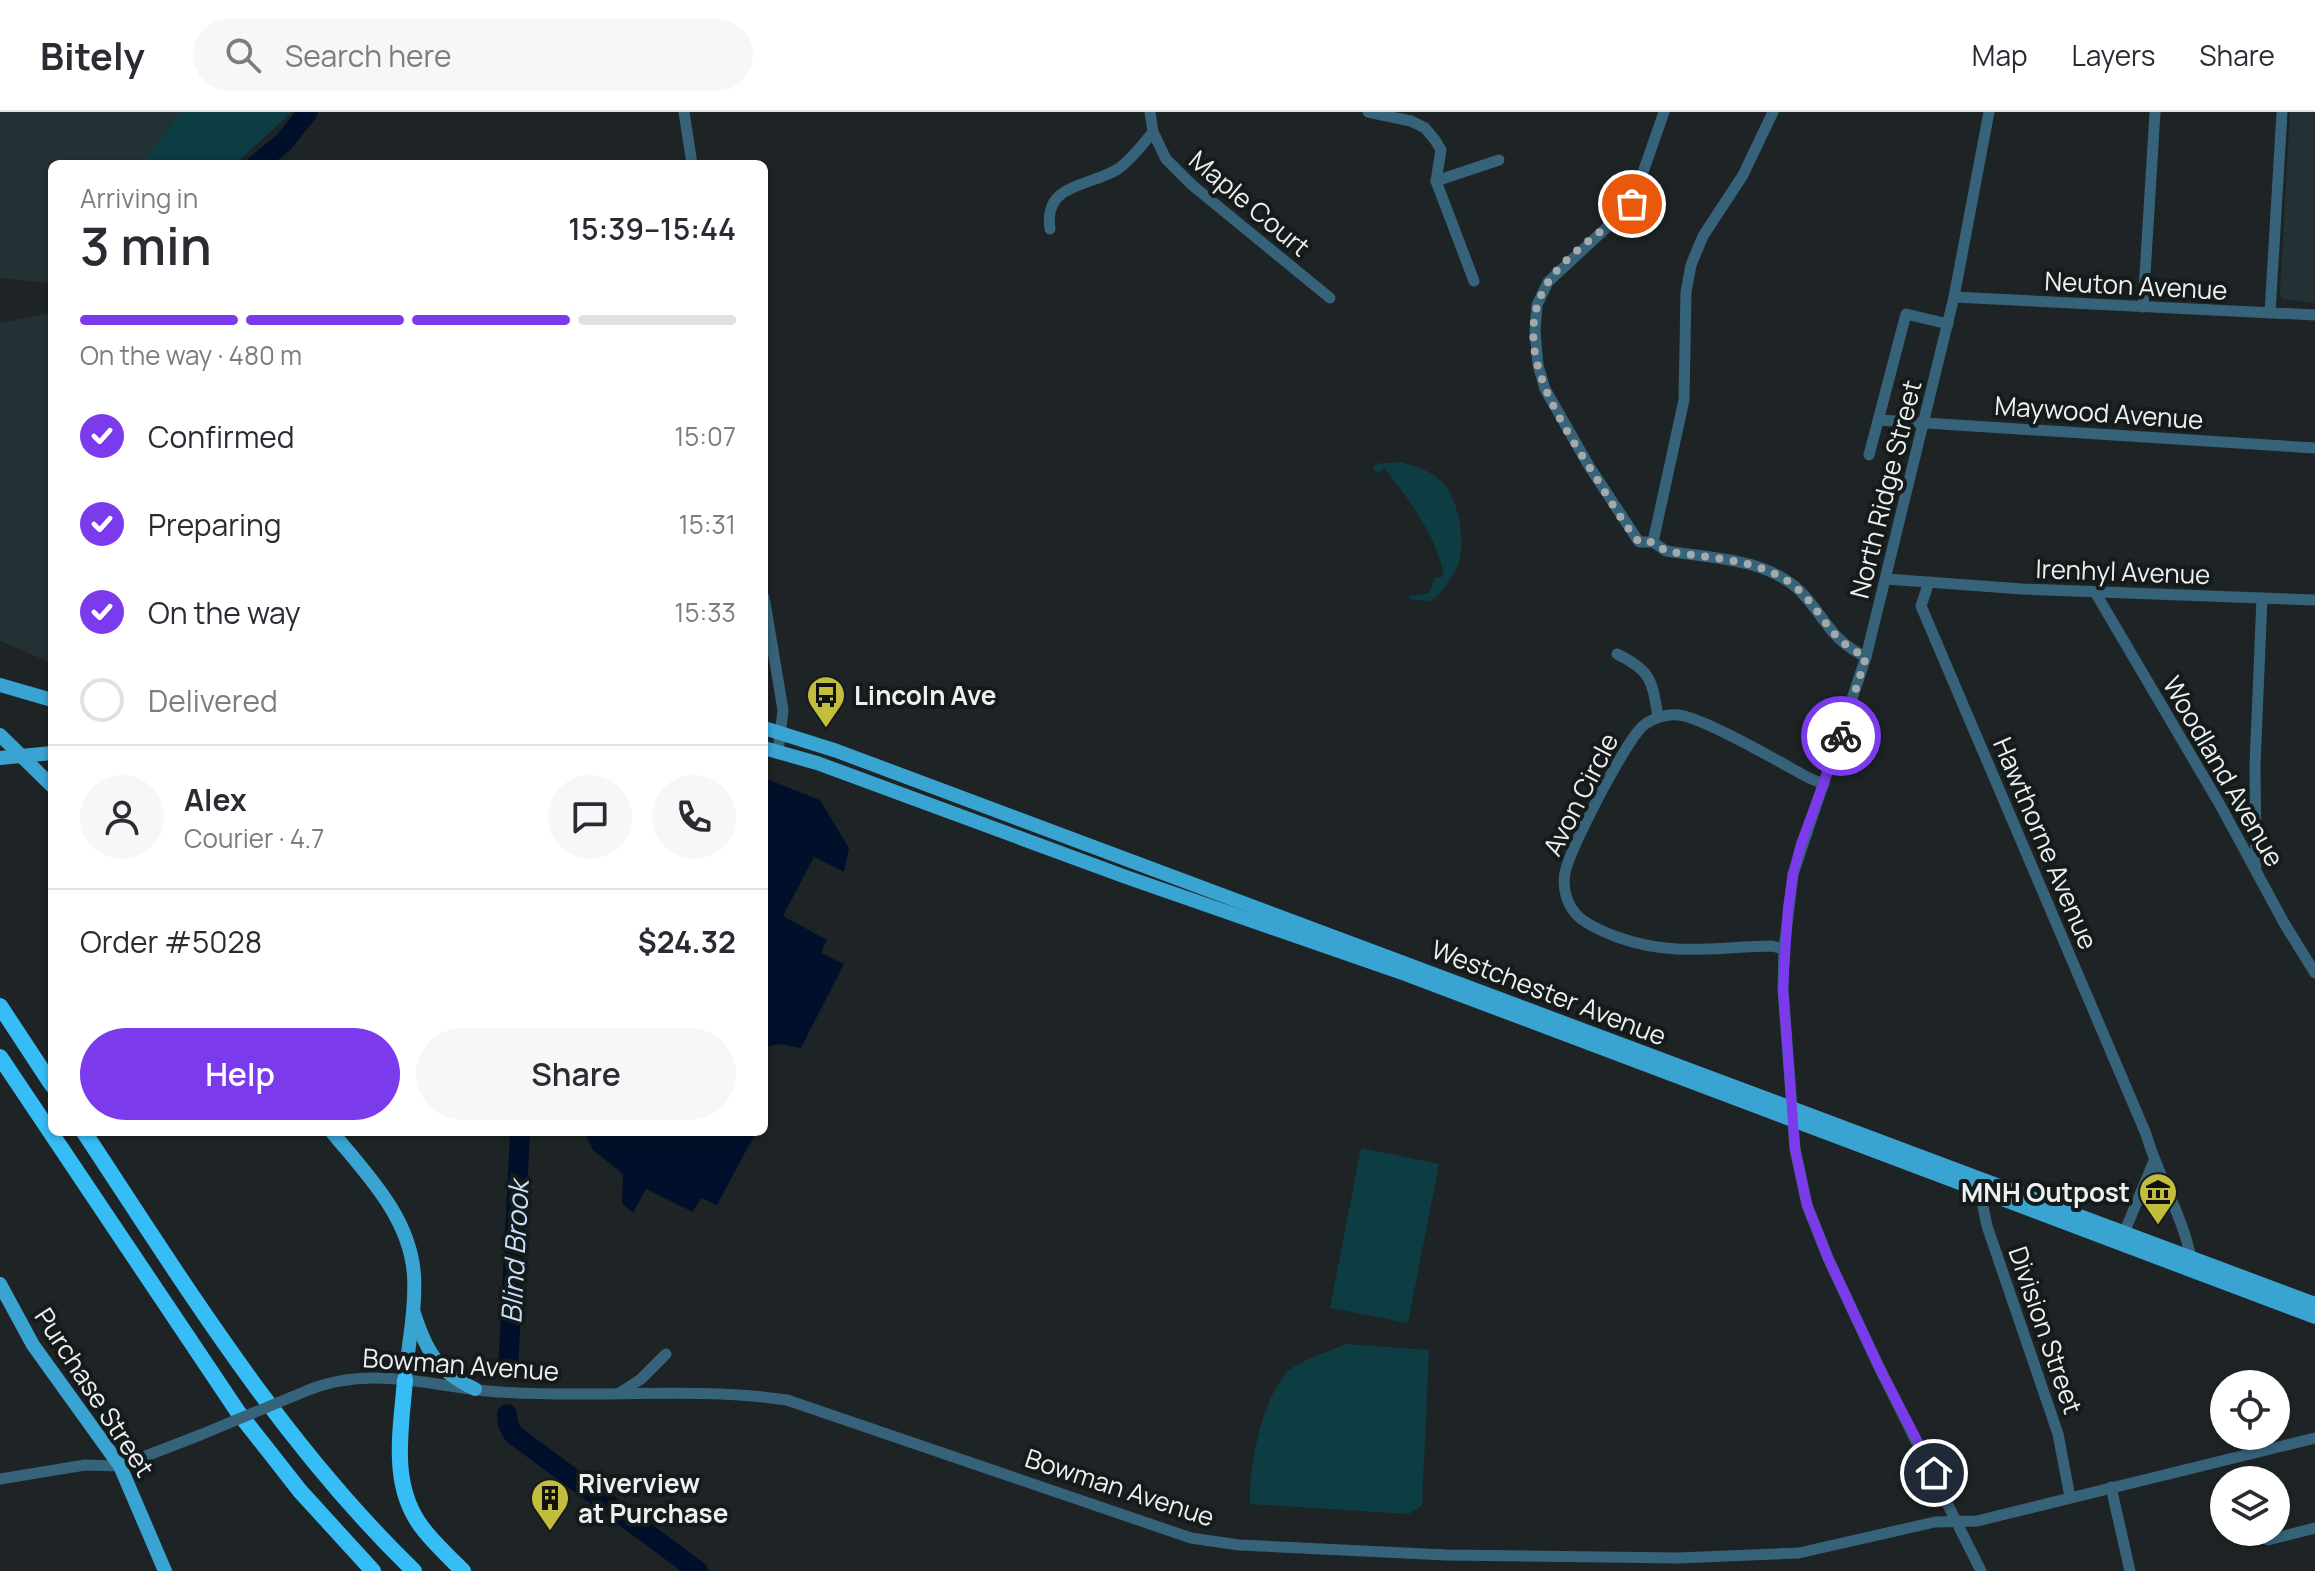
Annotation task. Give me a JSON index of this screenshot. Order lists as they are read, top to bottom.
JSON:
{
  "streets": {
    "main road": ["Westchester Avenue", "Purchase Street"],
    "street": [
      "Maple Court",
      "Neuton Avenue",
      "Maywood Avenue",
      "North Ridge Street",
      "Irenhyl Avenue",
      "Woodland Avenue",
      "Avon Circle",
      "Hawthorne Avenue",
      "Division Street",
      "Bowman Avenue"
    ]
  },
  "crossings": [
    ["Neuton Avenue", "North Ridge Street"],
    ["Maywood Avenue", "North Ridge Street"],
    ["North Ridge Street", "Avon Circle"],
    ["North Ridge Street", "Westchester Avenue"],
    ["North Ridge Street", "Bowman Avenue"],
    ["Irenhyl Avenue", "Woodland Avenue"],
    ["Irenhyl Avenue", "Hawthorne Avenue"],
    ["Hawthorne Avenue", "Westchester Avenue"],
    ["Westchester Avenue", "Division Street"],
    ["Division Street", "Bowman Avenue"],
    ["Bowman Avenue", "Purchase Street"]
  ],
  "water": ["Blind Brook"],
  "places": {
    "bus stop": ["Lincoln Ave"],
    "museum": ["MNH Outpost"],
    "building": ["Riverview at Purchase"]
  },
  "page": {
    "header": "Bitely",
    "search": "Search here",
    "nav": ["Map", "Layers", "Share"],
    "heading": ["3 min", "Arriving in", "15:39–15:44"],
    "panel": [
      "Alex",
      "Courier · 4.7",
      "Order #5028",
      "$24.32"
    ],
    "bar": "On the way · 480 m",
    "list": [
      ["Confirmed", "15:07"],
      ["Preparing", "15:31"],
      ["On the way", "15:33"],
      "Delivered"
    ],
    "buttons": ["Help", "Share"]
  }
}
